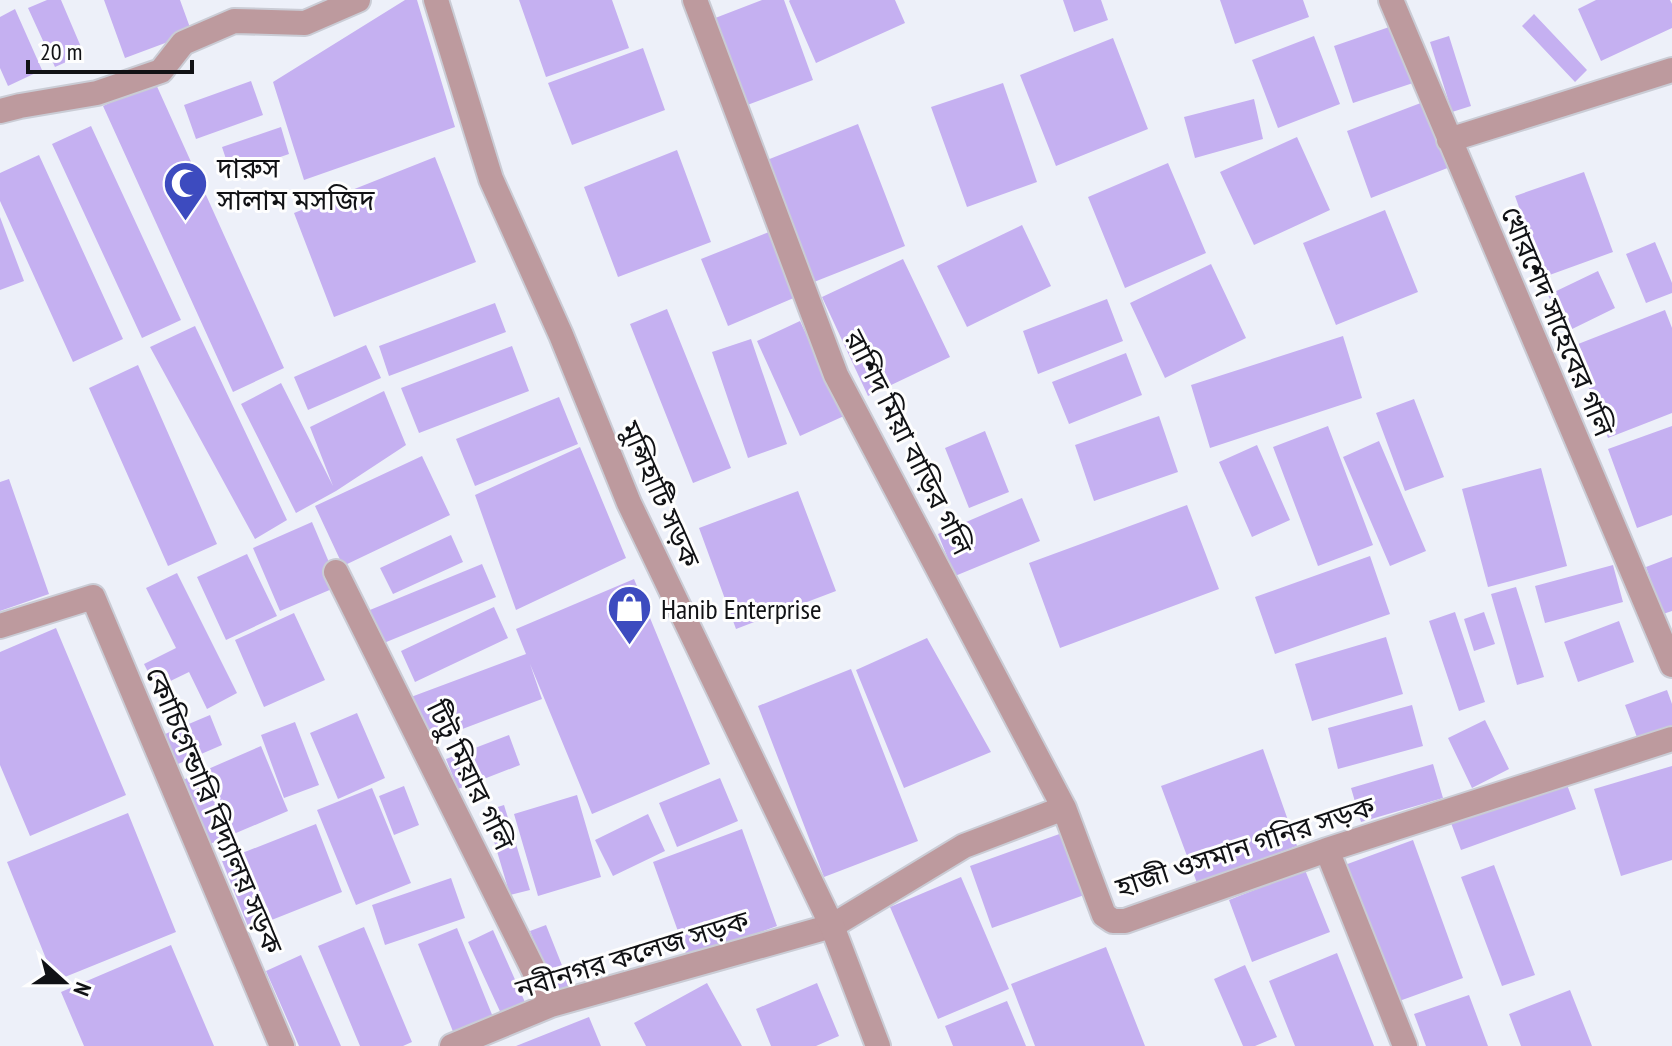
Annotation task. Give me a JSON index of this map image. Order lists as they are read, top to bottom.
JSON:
{
  "streets": {
    "street": [
      "খোরশেদ সাহেবের গলি",
      "রাশিদ মিয়া বাড়ির গলি",
      "মুন্সিহাটি সড়ক",
      "টিটু মিয়ার গলি",
      "কোচিগেন্ডারি বিদ্যালয় সড়ক",
      "হাজী ওসমান গনির সড়ক",
      "নবীনগর কলেজ সড়ক"
    ]
  },
  "crossings": [
    ["রাশিদ মিয়া বাড়ির গলি", "হাজী ওসমান গনির সড়ক"],
    ["মুন্সিহাটি সড়ক", "নবীনগর কলেজ সড়ক"],
    ["টিটু মিয়ার গলি", "নবীনগর কলেজ সড়ক"]
  ],
  "places": {
    "mosque": ["দারুস সালাম মসজিদ"],
    "shop": ["Hanib Enterprise"]
  },
  "scale_bar": "20 m",
  "north": "right"
}
